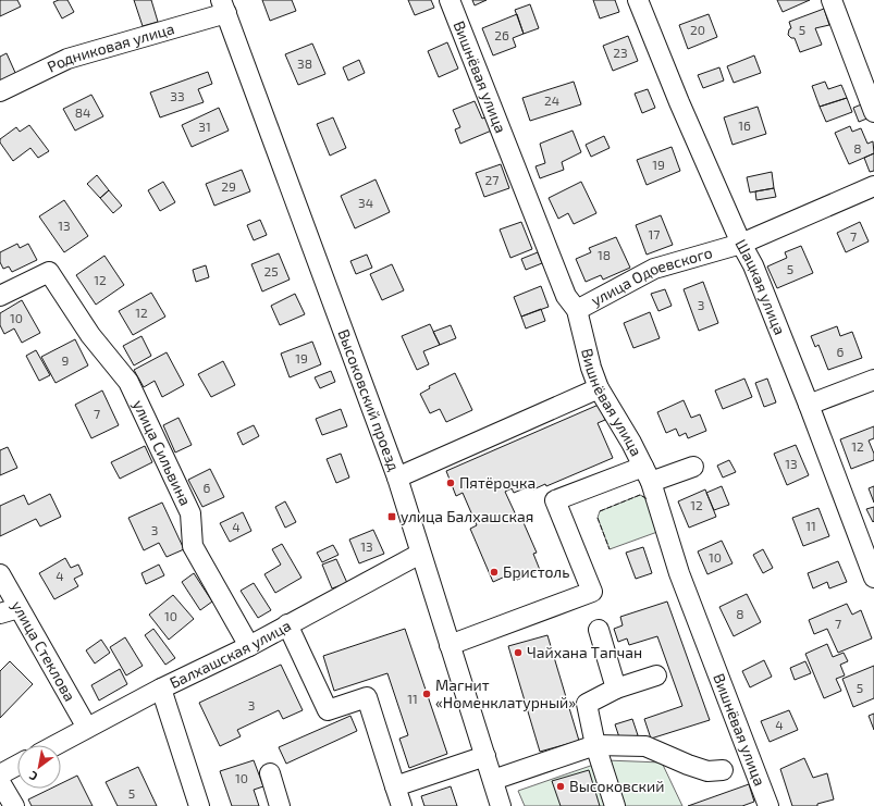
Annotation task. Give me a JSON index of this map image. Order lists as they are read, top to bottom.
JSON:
{
  "streets": {
    "street": [
      "Родниковая улица",
      "Вишнёвая улица",
      "улица Одоевского",
      "Шацкая улица",
      "Высоковский проезд",
      "улица Сильвина",
      "улица Стеклова",
      "Балхашская улица"
    ]
  },
  "crossings": [
    ["Родниковая улица", "Высоковский проезд"],
    ["Вишнёвая улица", "улица Одоевского"],
    ["улица Одоевского", "Шацкая улица"],
    ["Высоковский проезд", "Балхашская улица"],
    ["улица Сильвина", "Балхашская улица"],
    ["улица Стеклова", "Балхашская улица"]
  ],
  "places": {
    "other": [
      "Пятёрочка",
      "Бристоль",
      "Чайхана Тапчан",
      "Магнит «Номенклатурный»",
      "Высоковский"
    ],
    "transit": ["улица Балхашская"]
  },
  "house_numbers": [
    "20",
    "5",
    "26",
    "23",
    "38",
    "33",
    "24",
    "84",
    "16",
    "31",
    "8",
    "19",
    "27",
    "29",
    "34",
    "13",
    "17",
    "7",
    "18",
    "5",
    "25",
    "12",
    "3",
    "12",
    "10",
    "6",
    "19",
    "9",
    "7",
    "12",
    "13",
    "6",
    "12",
    "11",
    "4",
    "3",
    "13",
    "10",
    "4",
    "8",
    "10",
    "7",
    "5",
    "11",
    "3",
    "4",
    "10",
    "5"
  ],
  "north": "bottom left"
}
